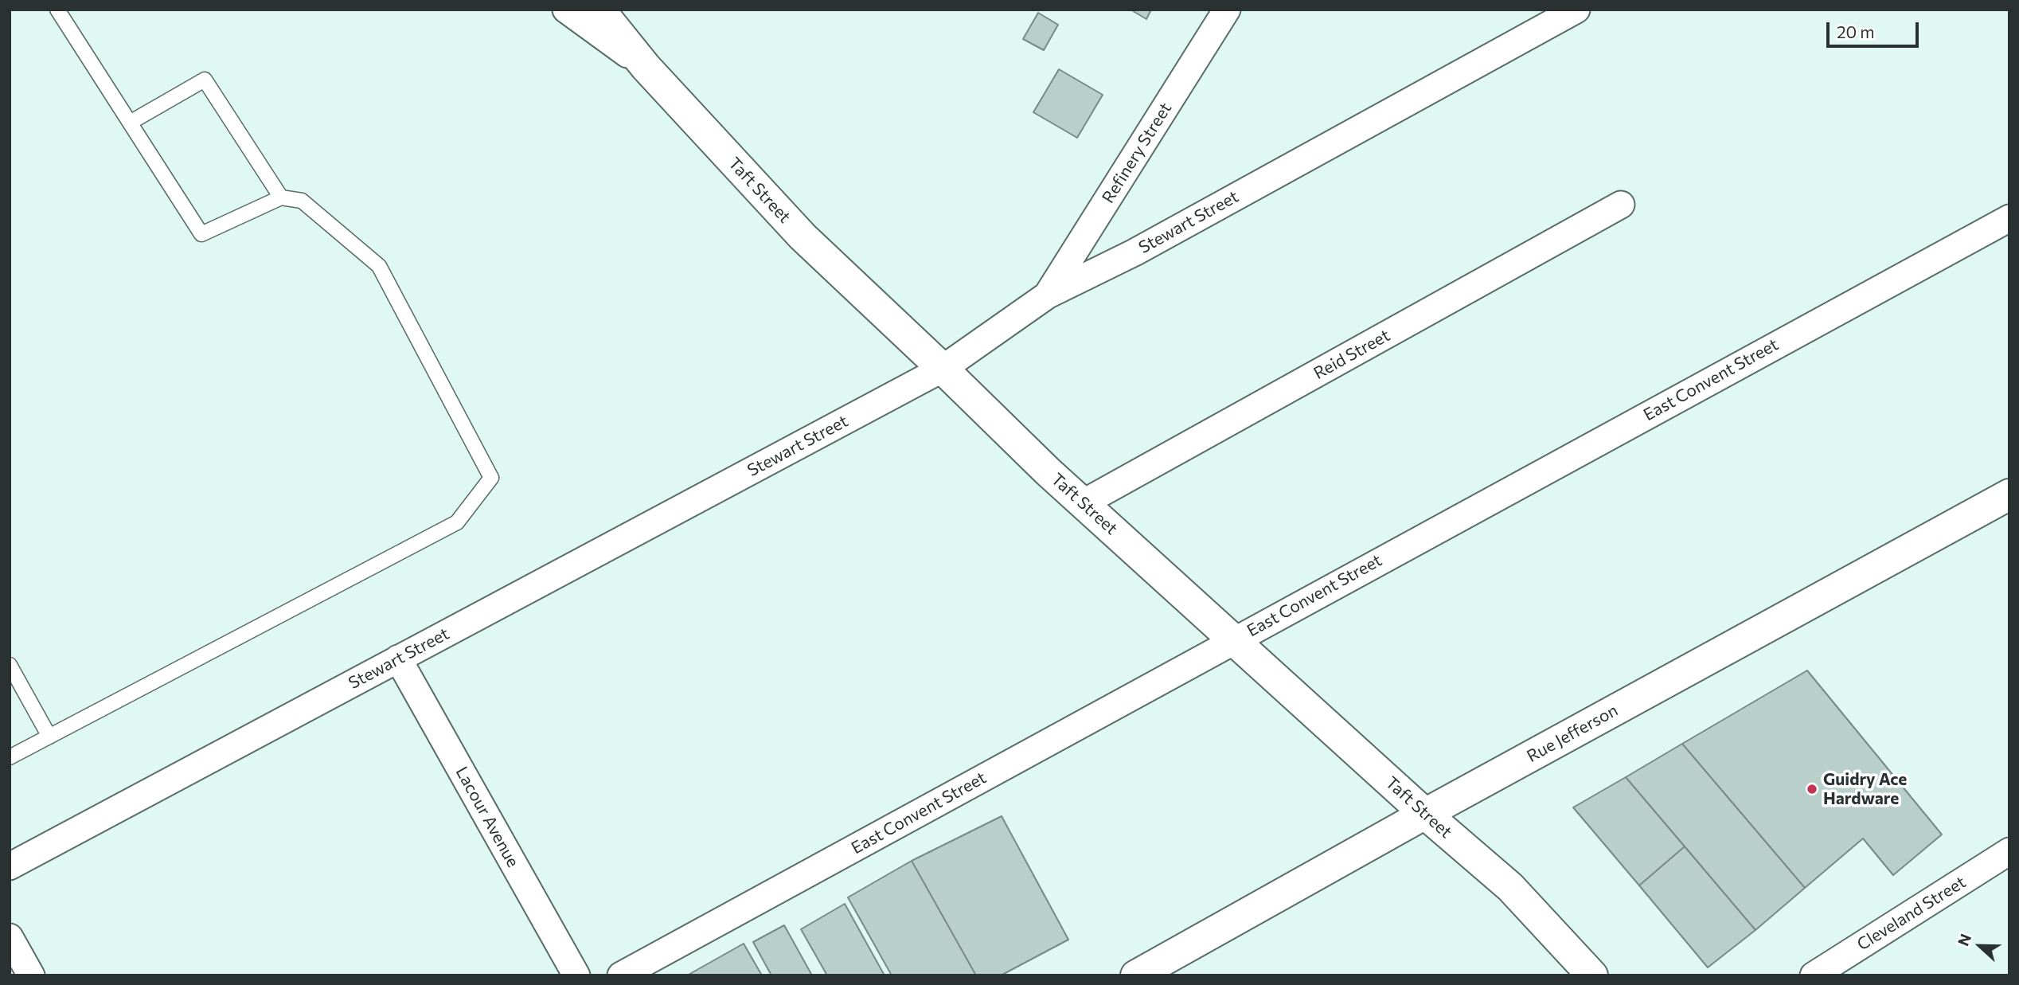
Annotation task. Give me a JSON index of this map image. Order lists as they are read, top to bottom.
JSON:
{
  "streets": {
    "street": [
      "Refinery Street",
      "Taft Street",
      "Stewart Street",
      "Reid Street",
      "East Convent Street",
      "Rue Jefferson",
      "Lacour Avenue",
      "Cleveland Street"
    ]
  },
  "crossings": [
    ["Refinery Street", "Stewart Street"],
    ["Taft Street", "Stewart Street"],
    ["Taft Street", "Reid Street"],
    ["Taft Street", "East Convent Street"],
    ["Taft Street", "Rue Jefferson"],
    ["Stewart Street", "Lacour Avenue"]
  ],
  "places": ["Guidry Ace Hardware"],
  "scale_bar": "20 m",
  "north": "left"
}
